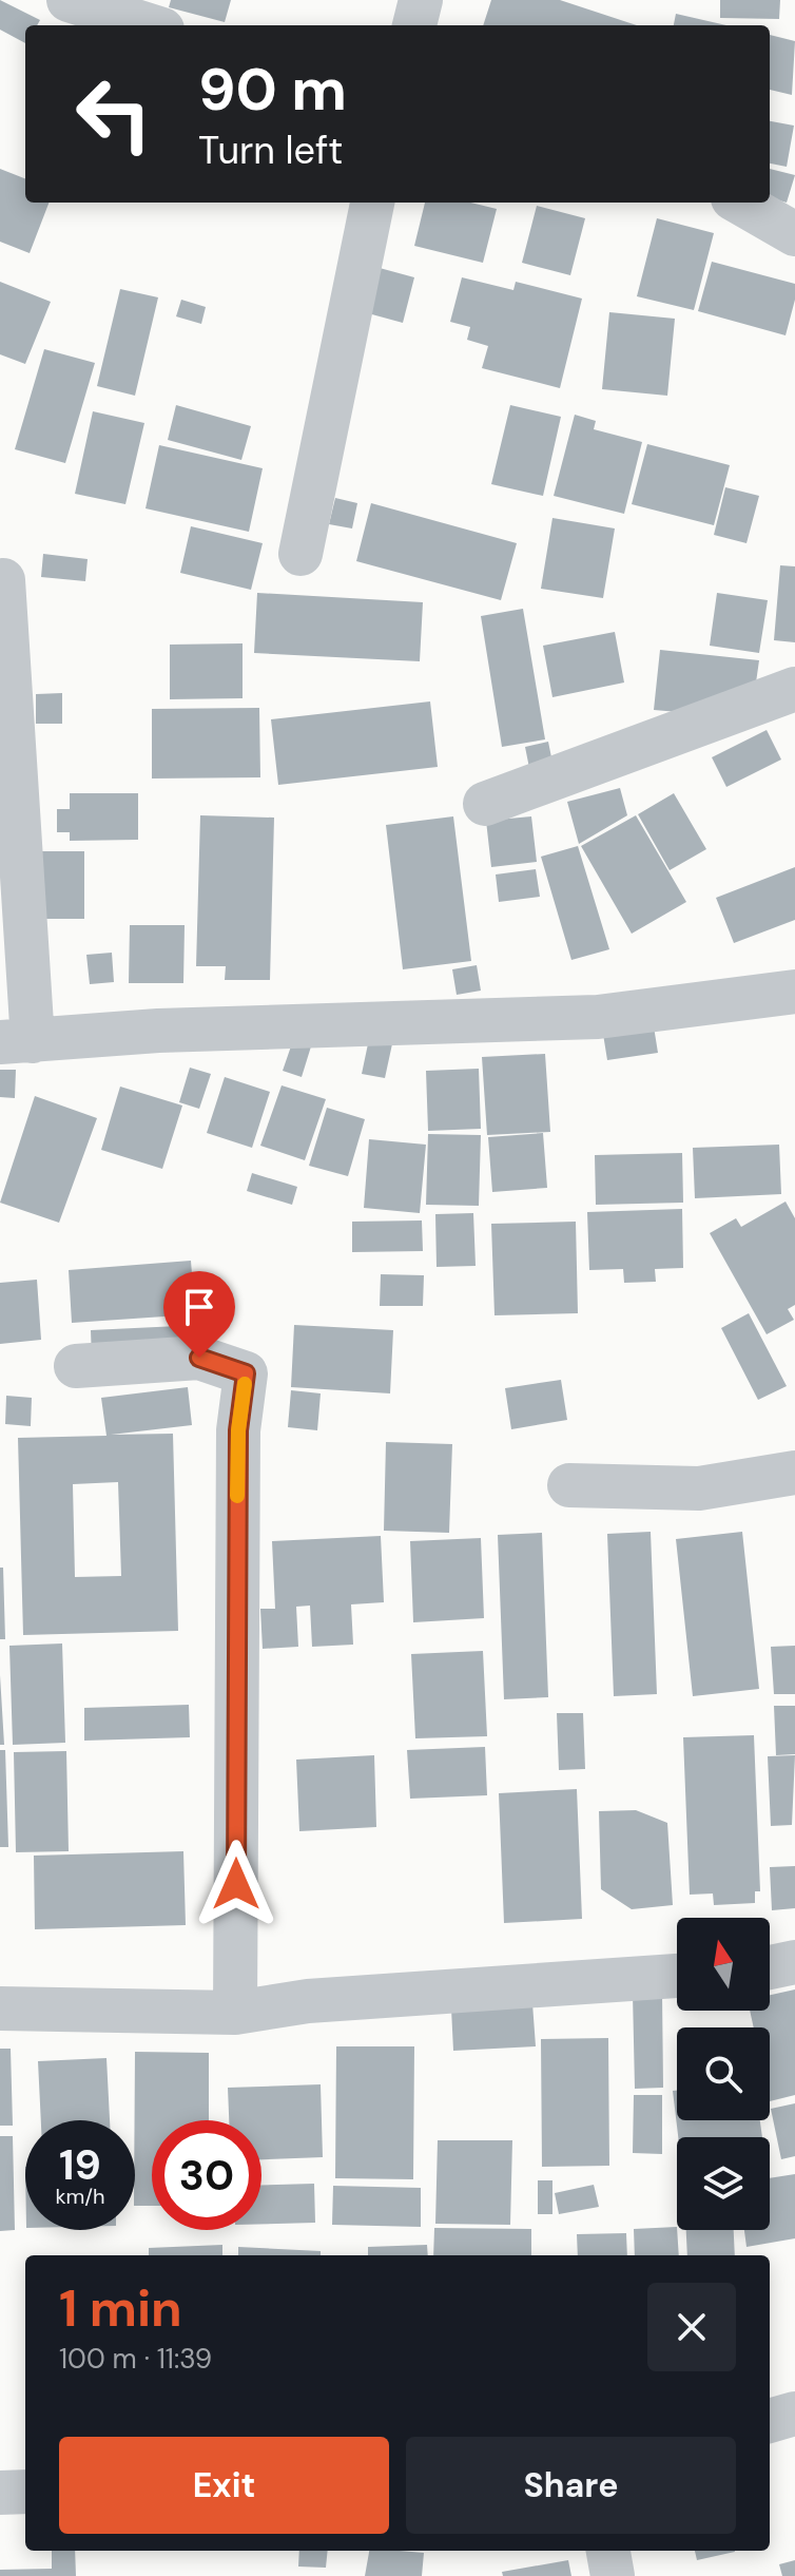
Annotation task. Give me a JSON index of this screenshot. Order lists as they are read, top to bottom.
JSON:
{
  "north": "top",
  "page": {
    "turn": ["90 m", "Turn left"],
    "speed": "19 km/h",
    "limit": "30",
    "heading": ["1 min", "100 m · 11:39"],
    "buttons": ["Exit", "Share"]
  }
}
